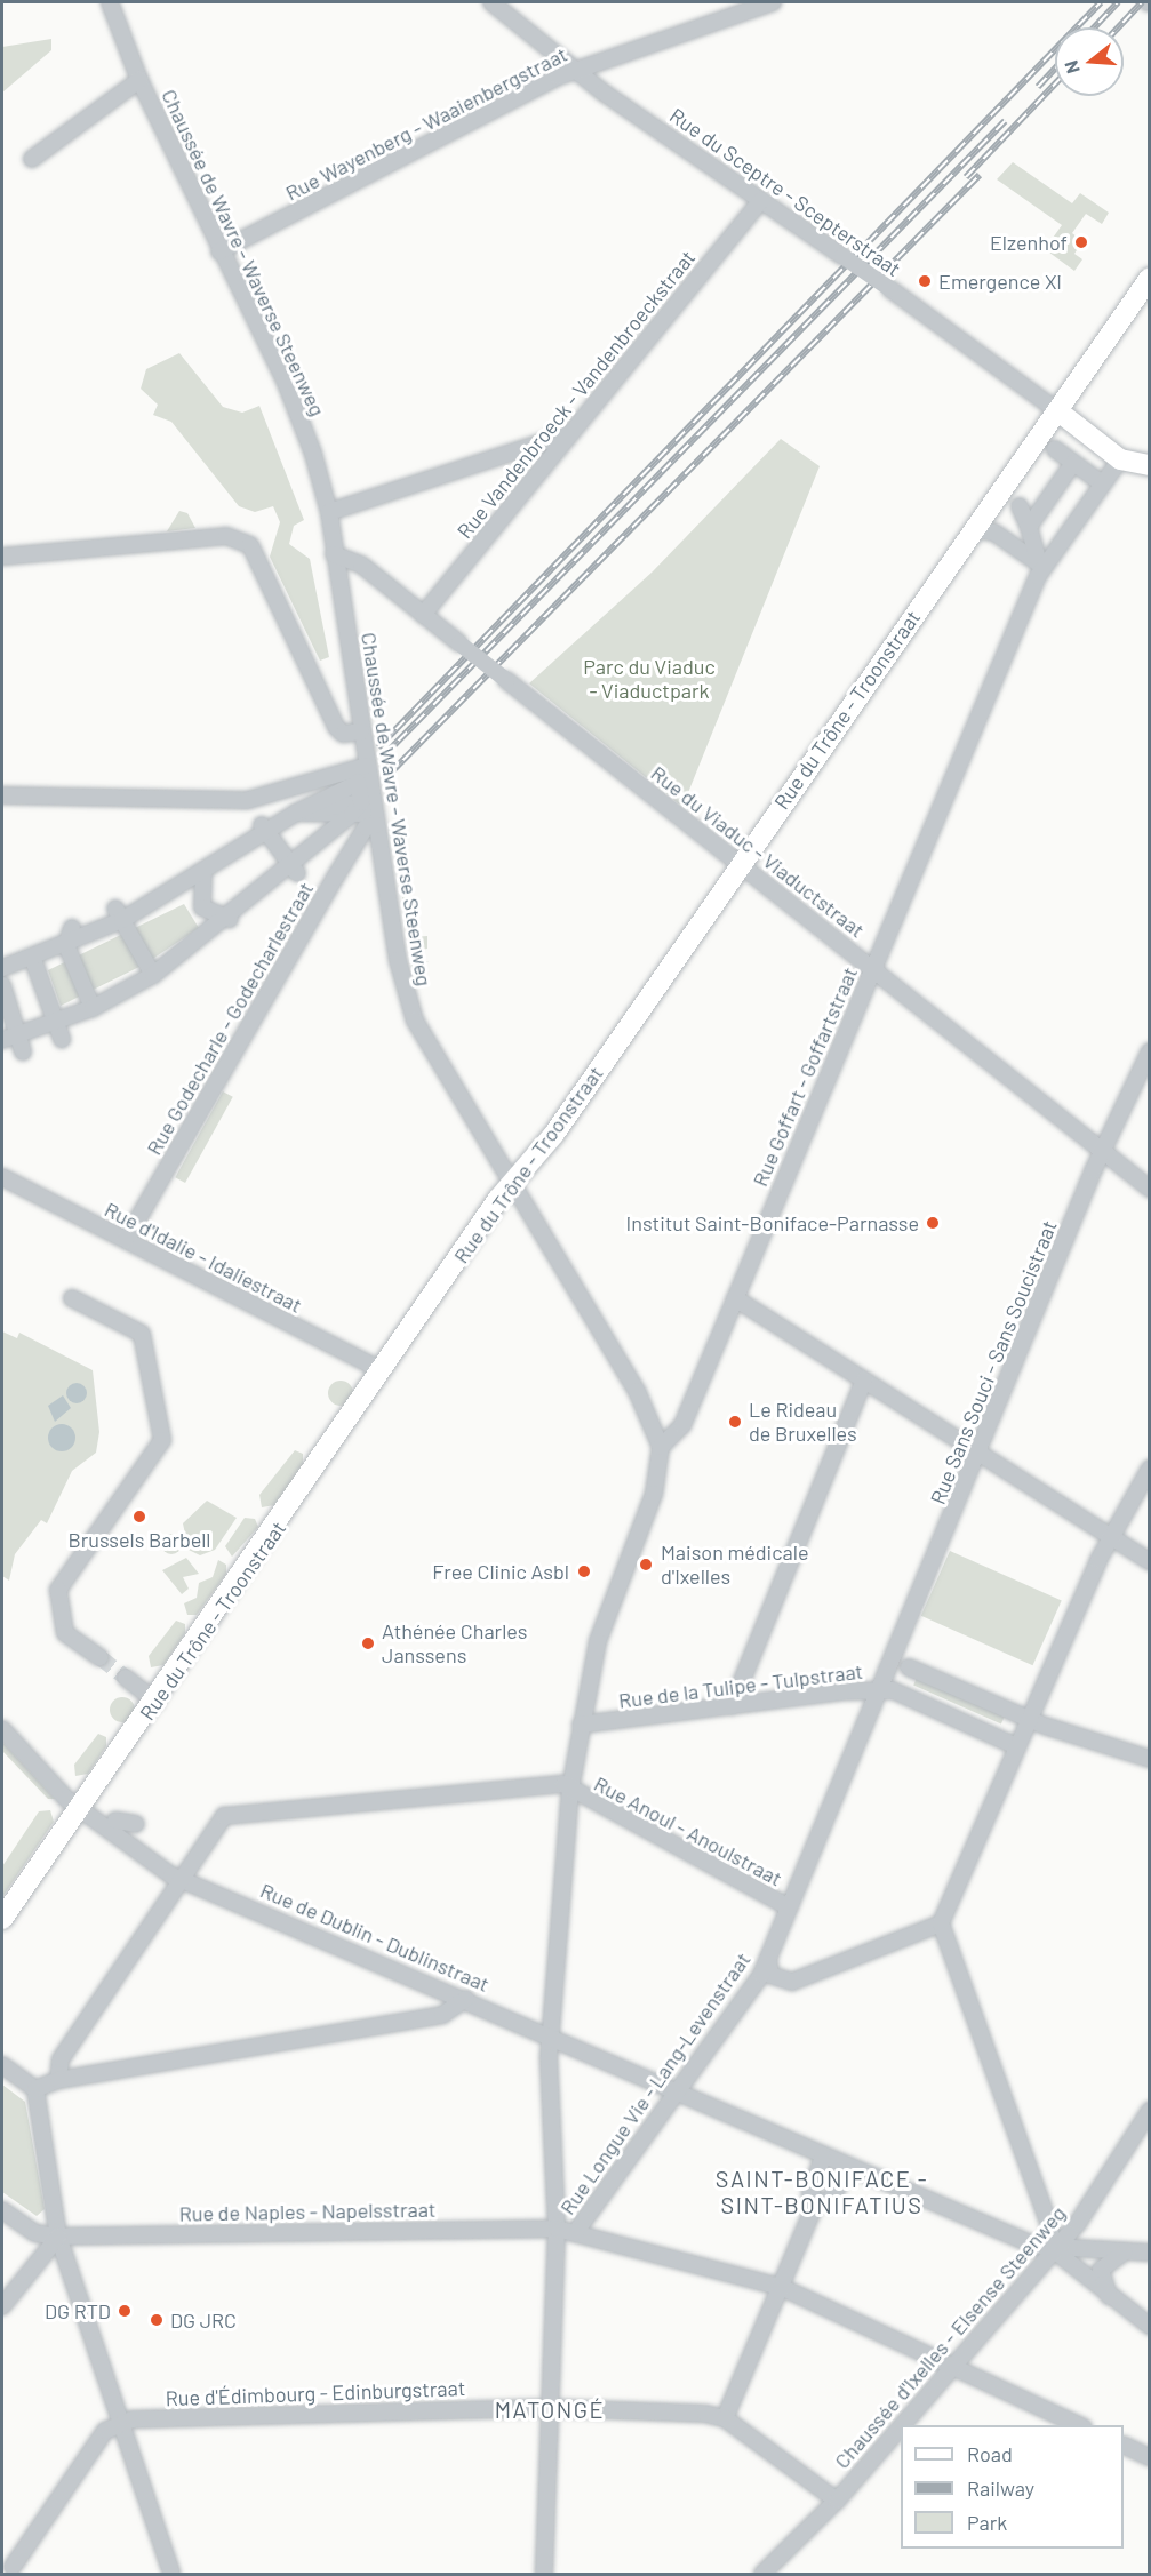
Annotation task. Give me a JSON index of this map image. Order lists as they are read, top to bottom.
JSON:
{
  "streets": {
    "main road": ["Rue du Trône - Troonstraat"],
    "street": [
      "Rue Wayenberg - Waaienbergstraat",
      "Rue du Sceptre - Scepterstraat",
      "Chaussée de Wavre - Waverse Steenweg",
      "Rue Vandenbroeck - Vandenbroeckstraat",
      "Rue du Viaduc - Viaductstraat",
      "Rue Godecharle - Godecharlestraat",
      "Rue Goffart - Goffartstraat",
      "Rue d'Idalie - Idaliestraat",
      "Rue Sans Souci - Sans Soucistraat",
      "Rue de la Tulipe - Tulpstraat",
      "Rue Anoul - Anoulstraat",
      "Rue de Dublin - Dublinstraat",
      "Rue Longue Vie - Lang-Levenstraat",
      "Rue de Naples - Napelsstraat",
      "Chaussée d'Ixelles - Elsense Steenweg",
      "Rue d'Édimbourg - Edinburgstraat"
    ]
  },
  "crossings": [
    ["Rue Wayenberg - Waaienbergstraat", "Rue du Sceptre - Scepterstraat"],
    ["Rue Wayenberg - Waaienbergstraat", "Chaussée de Wavre - Waverse Steenweg"],
    ["Rue du Sceptre - Scepterstraat", "Rue Vandenbroeck - Vandenbroeckstraat"],
    ["Rue du Sceptre - Scepterstraat", "Rue du Trône - Troonstraat"],
    ["Chaussée de Wavre - Waverse Steenweg", "Rue du Trône - Troonstraat"],
    ["Chaussée de Wavre - Waverse Steenweg", "Rue du Viaduc - Viaductstraat"],
    ["Chaussée de Wavre - Waverse Steenweg", "Rue Godecharle - Godecharlestraat"],
    ["Chaussée de Wavre - Waverse Steenweg", "Rue Goffart - Goffartstraat"],
    ["Rue Vandenbroeck - Vandenbroeckstraat", "Rue du Viaduc - Viaductstraat"],
    ["Rue du Trône - Troonstraat", "Rue du Viaduc - Viaductstraat"],
    ["Rue du Trône - Troonstraat", "Rue d'Idalie - Idaliestraat"],
    ["Rue du Trône - Troonstraat", "Rue de Dublin - Dublinstraat"],
    ["Rue du Viaduc - Viaductstraat", "Rue Goffart - Goffartstraat"],
    ["Rue du Viaduc - Viaductstraat", "Rue Sans Souci - Sans Soucistraat"],
    ["Rue Godecharle - Godecharlestraat", "Rue d'Idalie - Idaliestraat"],
    ["Rue Sans Souci - Sans Soucistraat", "Rue de la Tulipe - Tulpstraat"],
    ["Rue Sans Souci - Sans Soucistraat", "Rue Longue Vie - Lang-Levenstraat"],
    ["Rue de la Tulipe - Tulpstraat", "Rue Longue Vie - Lang-Levenstraat"],
    ["Rue Anoul - Anoulstraat", "Rue Longue Vie - Lang-Levenstraat"],
    ["Rue de Dublin - Dublinstraat", "Rue Longue Vie - Lang-Levenstraat"],
    ["Rue de Dublin - Dublinstraat", "Chaussée d'Ixelles - Elsense Steenweg"],
    ["Rue Longue Vie - Lang-Levenstraat", "Rue de Naples - Napelsstraat"],
    ["Rue de Naples - Napelsstraat", "Chaussée d'Ixelles - Elsense Steenweg"]
  ],
  "districts": ["SAINT-BONIFACE - SINT-BONIFATIUS", "MATONGÉ"],
  "parks": ["Parc du Viaduc - Viaductpark"],
  "places": [
    "Elzenhof",
    "Emergence Xl",
    "Institut Saint-Boniface-Parnasse",
    "Le Rideau de Bruxelles",
    "Brussels Barbell",
    "Maison médicale d'Ixelles",
    "Free Clinic Asbl",
    "Athénée Charles Janssens",
    "DG RTD",
    "DG JRC"
  ],
  "legend": ["Road", "Railway", "Park"],
  "north": "left"
}
